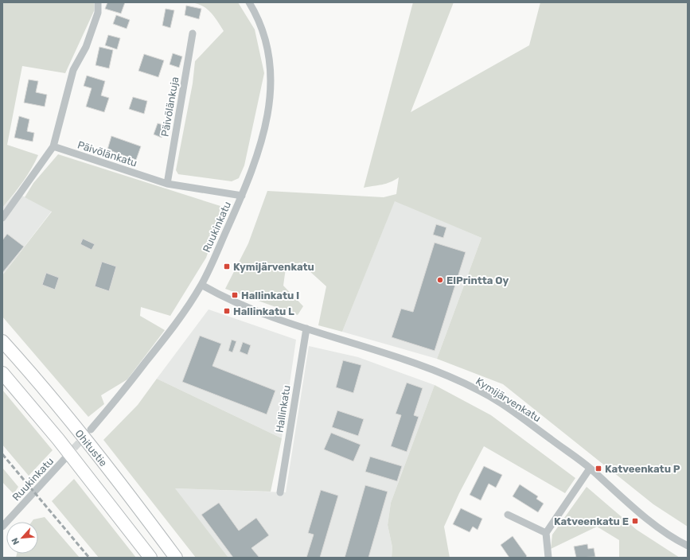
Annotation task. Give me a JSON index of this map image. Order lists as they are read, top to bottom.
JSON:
{
  "streets": {
    "highway": ["Ohitustie"],
    "street": [
      "Päivölänkuja",
      "Päivölänkatu",
      "Ruukinkatu",
      "Kymijärvenkatu",
      "Hallinkatu"
    ]
  },
  "crossings": [
    ["Päivölänkuja", "Päivölänkatu"],
    ["Päivölänkatu", "Ruukinkatu"],
    ["Ruukinkatu", "Kymijärvenkatu"],
    ["Kymijärvenkatu", "Hallinkatu"]
  ],
  "places": {
    "transit": [
      "Kymijärvenkatu",
      "Hallinkatu I",
      "Hallinkatu L",
      "Katveenkatu P",
      "Katveenkatu E"
    ],
    "other": ["ElPrintta Oy"]
  },
  "north": "bottom left"
}
